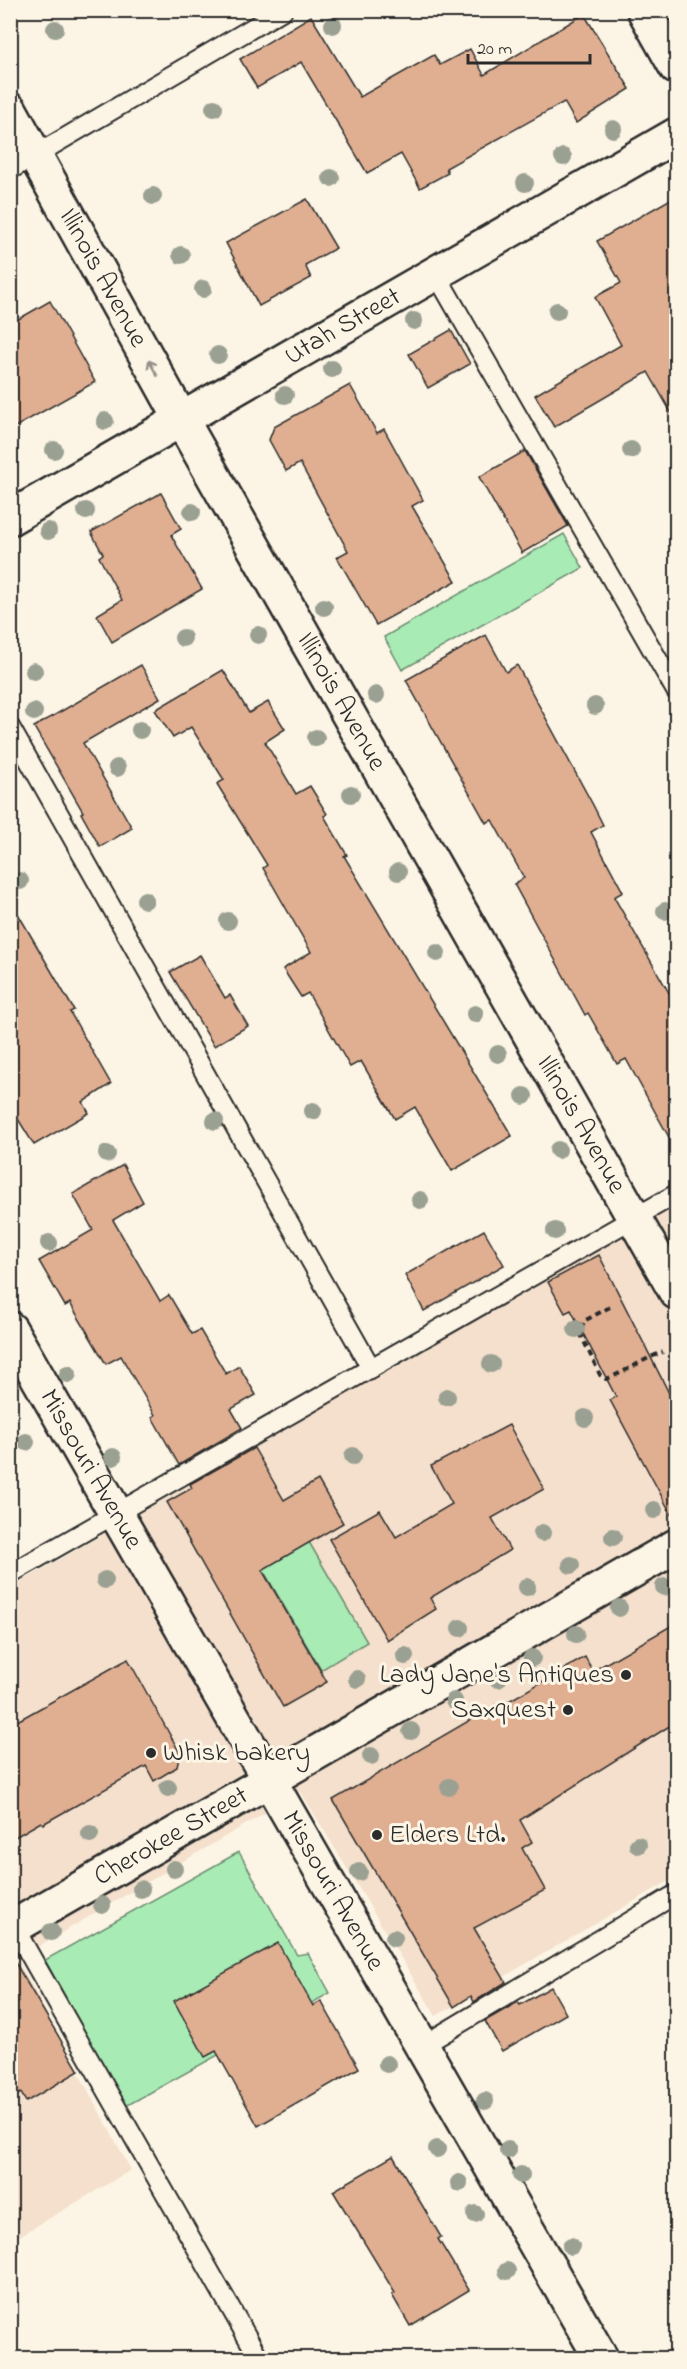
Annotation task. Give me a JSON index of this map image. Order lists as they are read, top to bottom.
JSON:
{
  "streets": {
    "street": [
      "Illinois Avenue",
      "Utah Street",
      "Missouri Avenue",
      "Cherokee Street"
    ]
  },
  "crossings": [
    ["Illinois Avenue", "Utah Street"],
    ["Missouri Avenue", "Cherokee Street"]
  ],
  "places": [
    "Lady Jane's Antiques",
    "Saxquest",
    "Whisk bakery",
    "Elders Ltd."
  ],
  "scale_bar": "20 m"
}
